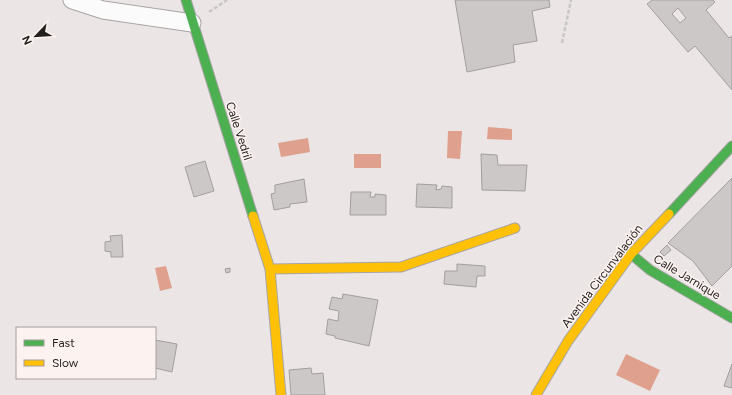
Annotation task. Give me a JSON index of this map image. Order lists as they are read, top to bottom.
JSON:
{
  "streets": {
    "street": ["Calle Vedril", "Avenida Circunvalación", "Calle Jarnique"]
  },
  "crossings": [
    ["Avenida Circunvalación", "Calle Jarnique"]
  ],
  "legend": ["Fast", "Slow"],
  "north": "bottom left"
}
